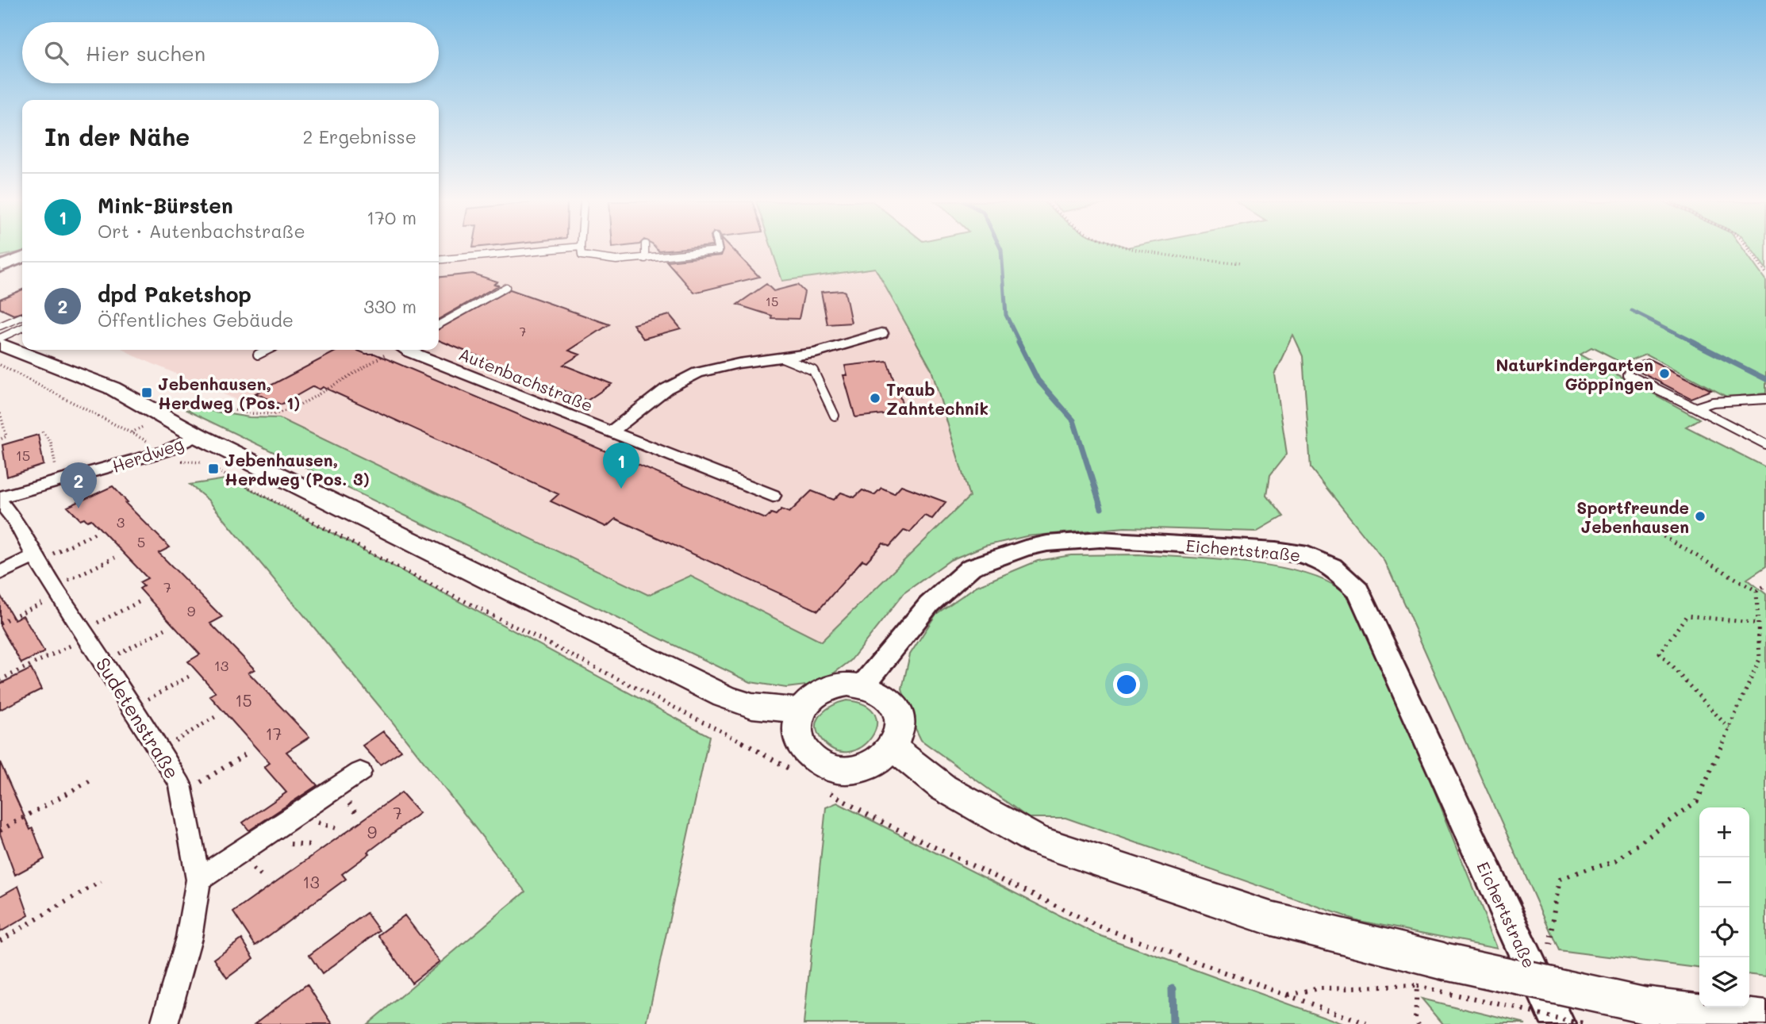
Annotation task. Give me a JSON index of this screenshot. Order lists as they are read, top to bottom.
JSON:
{
  "streets": {
    "street": [
      "Autenbachstraße",
      "Herdweg",
      "Eichertstraße",
      "Sudetenstraße"
    ]
  },
  "crossings": [
    ["Herdweg", "Sudetenstraße"]
  ],
  "places": {
    "other": ["Naturkindergarten Göppingen", "Traub Zahntechnik", "Sportfreunde Jebenhausen"],
    "transit": ["Jebenhausen, Herdweg (Pos. 1)", "Jebenhausen, Herdweg (Pos. 3)"]
  },
  "house_numbers": [
    "15",
    "7",
    "15",
    "3",
    "5",
    "7",
    "9",
    "13",
    "15",
    "17",
    "7",
    "9",
    "13"
  ],
  "page": {
    "search": "Hier suchen",
    "heading": ["In der Nähe", "2 Ergebnisse"],
    "list": [
      {
        "mark": "1",
        "name": "Mink-Bürsten",
        "note": "Ort · Autenbachstraße",
        "value": "170 m"
      },
      {
        "mark": "2",
        "name": "dpd Paketshop",
        "note": "Öffentliches Gebäude",
        "value": "330 m"
      }
    ],
    "pins": ["1", "2"],
    "map_buttons": ["+", "−"]
  }
}
